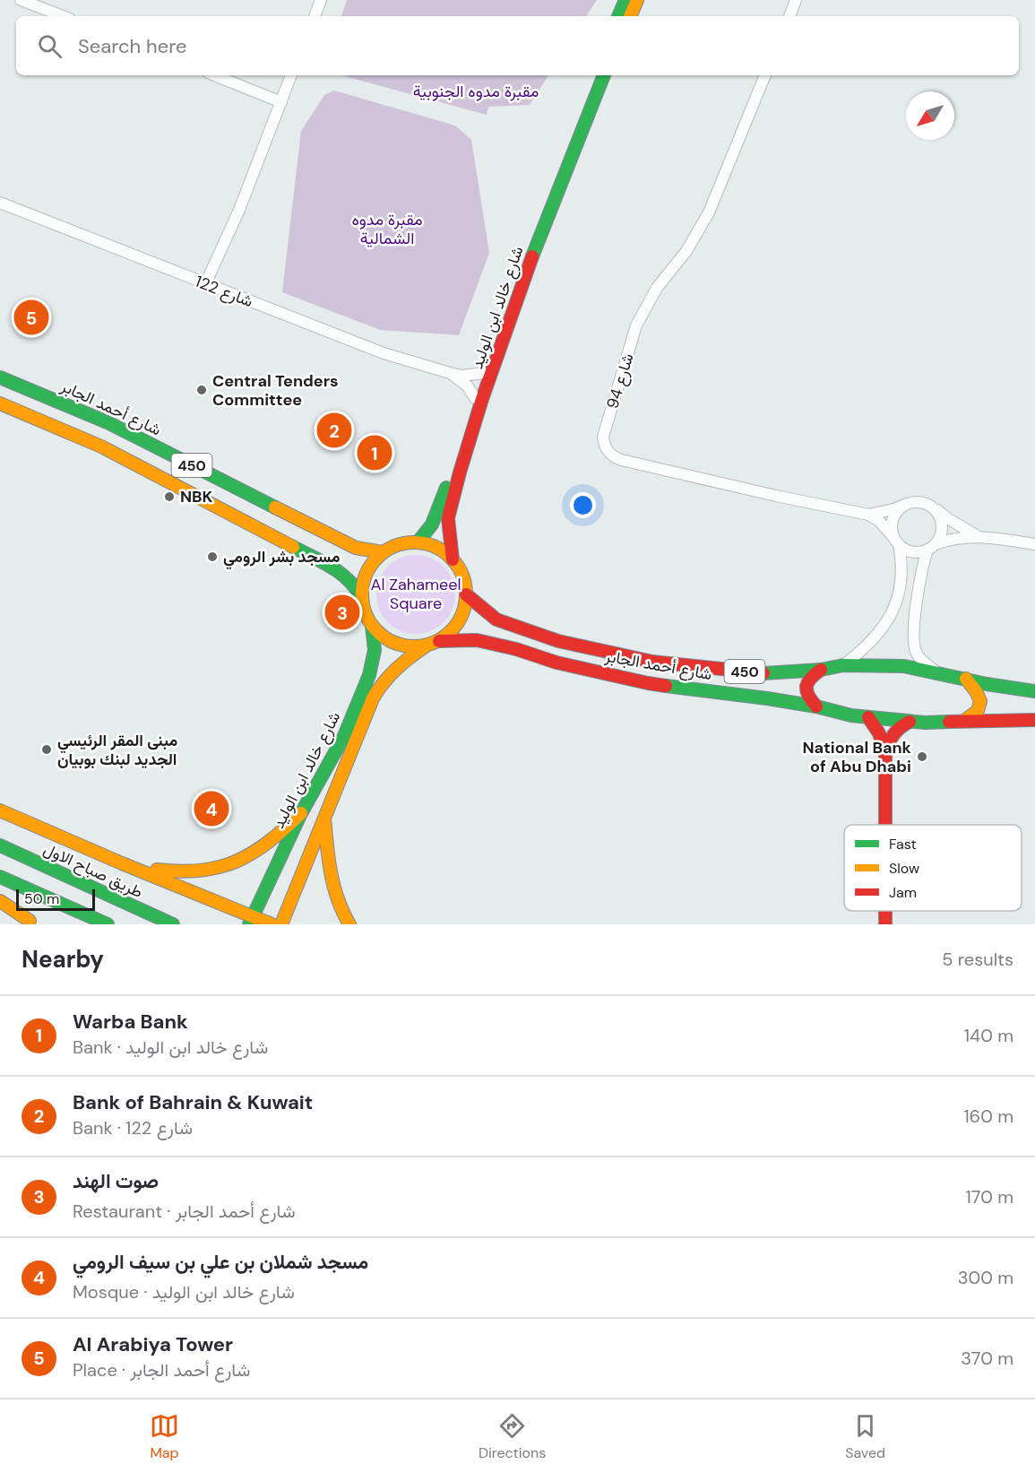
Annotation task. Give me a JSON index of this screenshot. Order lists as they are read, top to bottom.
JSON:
{
  "streets": {
    "main road": [
      "شارع خالد ابن الوليد",
      "شارع أحمد الجابر",
      "450",
      "طريق صباح الاول"
    ],
    "street": ["شارع 122", "شارع 94"]
  },
  "crossings": [
    ["شارع 122", "شارع خالد ابن الوليد"],
    ["شارع خالد ابن الوليد", "شارع أحمد الجابر"],
    ["شارع خالد ابن الوليد", "450"],
    ["شارع أحمد الجابر", "450"]
  ],
  "parks": ["مقبرة مدوه الجنوبية", "مقبرة مدوه الشمالية", "Al Zahameel Square"],
  "places": [
    "Central Tenders Committee",
    "NBK",
    "مسجد بشر الرومي",
    "مبنى المقر الرئيسي الجديد لبنك بوبيان",
    "National Bank of Abu Dhabi"
  ],
  "legend": ["Fast", "Slow", "Jam"],
  "scale_bar": "50 m",
  "north": "bottom left",
  "page": {
    "search": "Search here",
    "pins": [
      "5",
      "2",
      "1",
      "3",
      "4"
    ],
    "scale": "50 m",
    "heading": ["Nearby", "5 results"],
    "list": [
      {
        "mark": "1",
        "name": "Warba Bank",
        "note": "Bank · شارع خالد ابن الوليد",
        "value": "140 m"
      },
      {
        "mark": "2",
        "name": "Bank of Bahrain & Kuwait",
        "note": "Bank · شارع 122",
        "value": "160 m"
      },
      {
        "mark": "3",
        "name": "صوت الهند",
        "note": "Restaurant · شارع أحمد الجابر",
        "value": "170 m"
      },
      {
        "mark": "4",
        "name": "مسجد شملان بن علي بن سيف الرومي",
        "note": "Mosque · شارع خالد ابن الوليد",
        "value": "300 m"
      },
      {
        "mark": "5",
        "name": "Al Arabiya Tower",
        "note": "Place · شارع أحمد الجابر",
        "value": "370 m"
      }
    ],
    "nav": ["Map", "Directions", "Saved"]
  }
}
